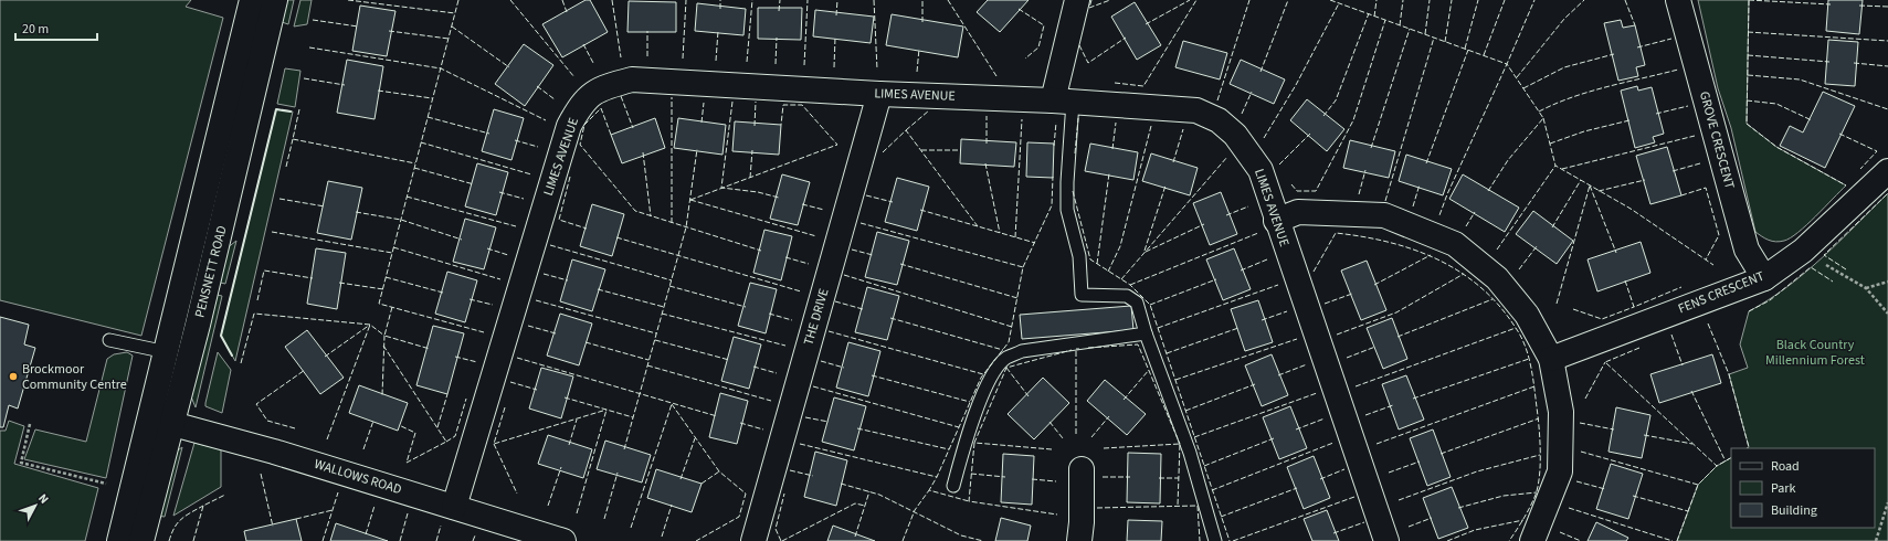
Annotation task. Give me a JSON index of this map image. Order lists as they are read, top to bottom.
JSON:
{
  "streets": {
    "street": [
      "LIMES AVENUE",
      "GROVE CRESCENT",
      "PENSNETT ROAD",
      "FENS CRESCENT",
      "THE DRIVE",
      "WALLOWS ROAD"
    ]
  },
  "crossings": [
    ["LIMES AVENUE", "THE DRIVE"],
    ["LIMES AVENUE", "WALLOWS ROAD"],
    ["GROVE CRESCENT", "FENS CRESCENT"],
    ["PENSNETT ROAD", "WALLOWS ROAD"]
  ],
  "parks": ["Black Country Millennium Forest"],
  "places": ["Brockmoor Community Centre"],
  "legend": ["Road", "Park", "Building"],
  "scale_bar": "20 m",
  "north": "top right"
}
